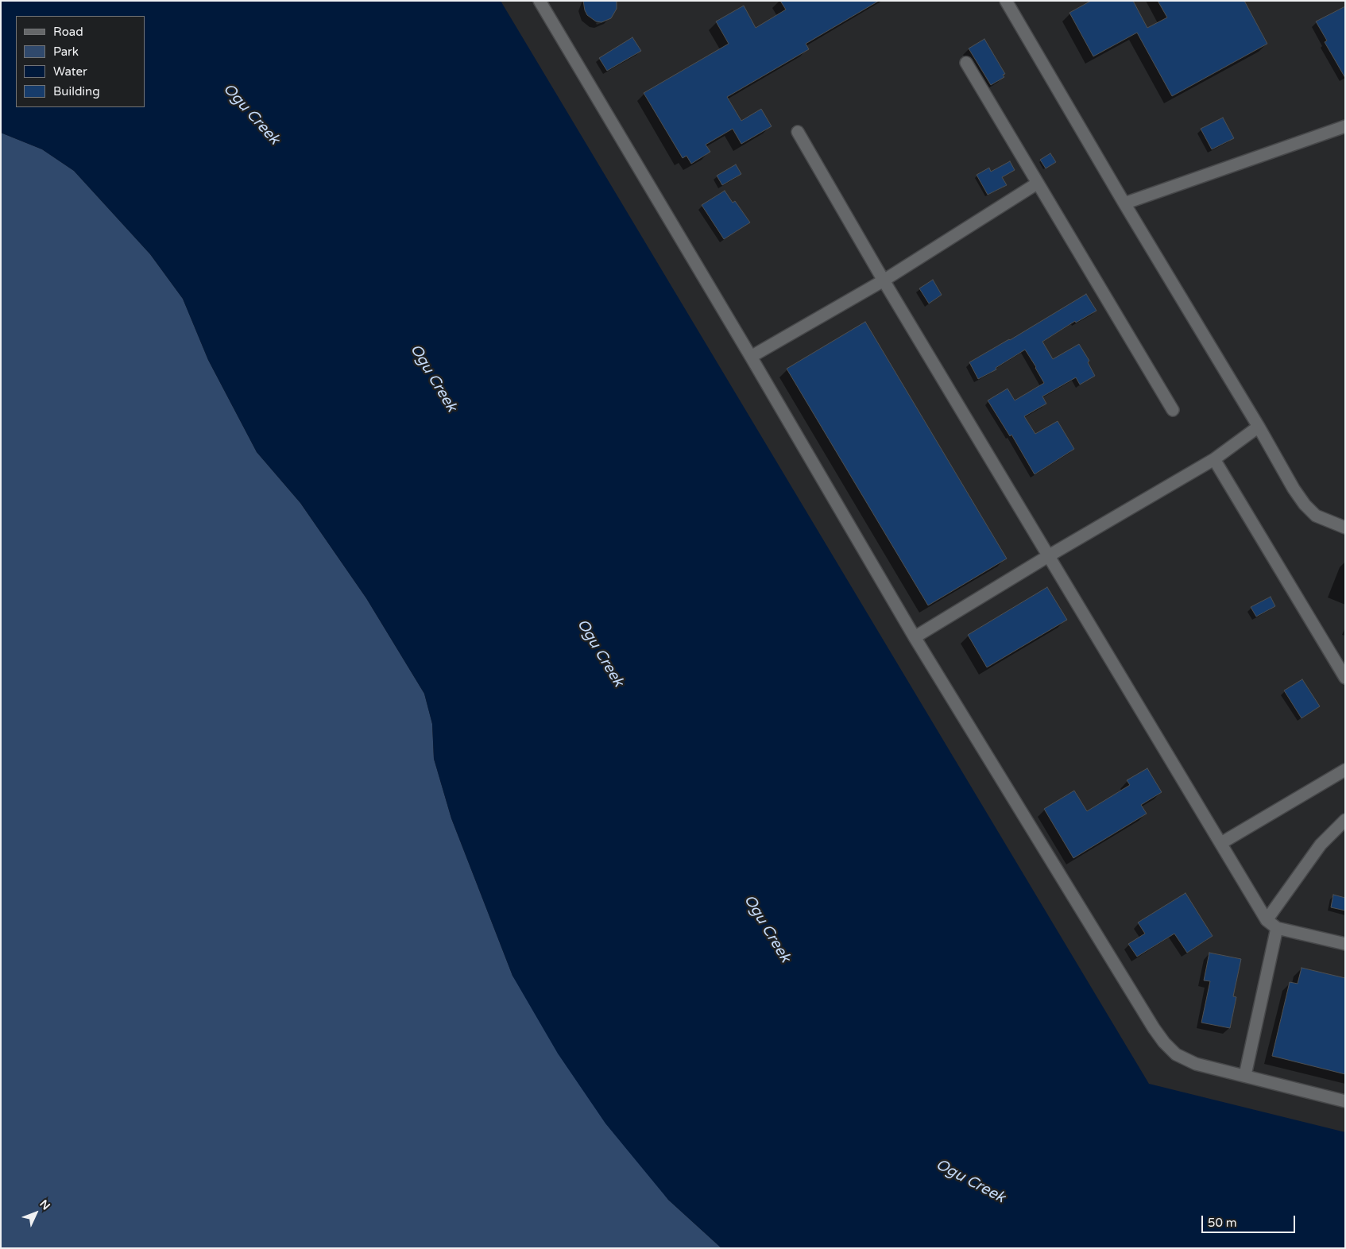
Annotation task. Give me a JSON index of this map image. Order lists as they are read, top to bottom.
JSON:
{
  "water": ["Ogu Creek"],
  "legend": [
    "Road",
    "Park",
    "Water",
    "Building"
  ],
  "scale_bar": "50 m",
  "north": "top right"
}
